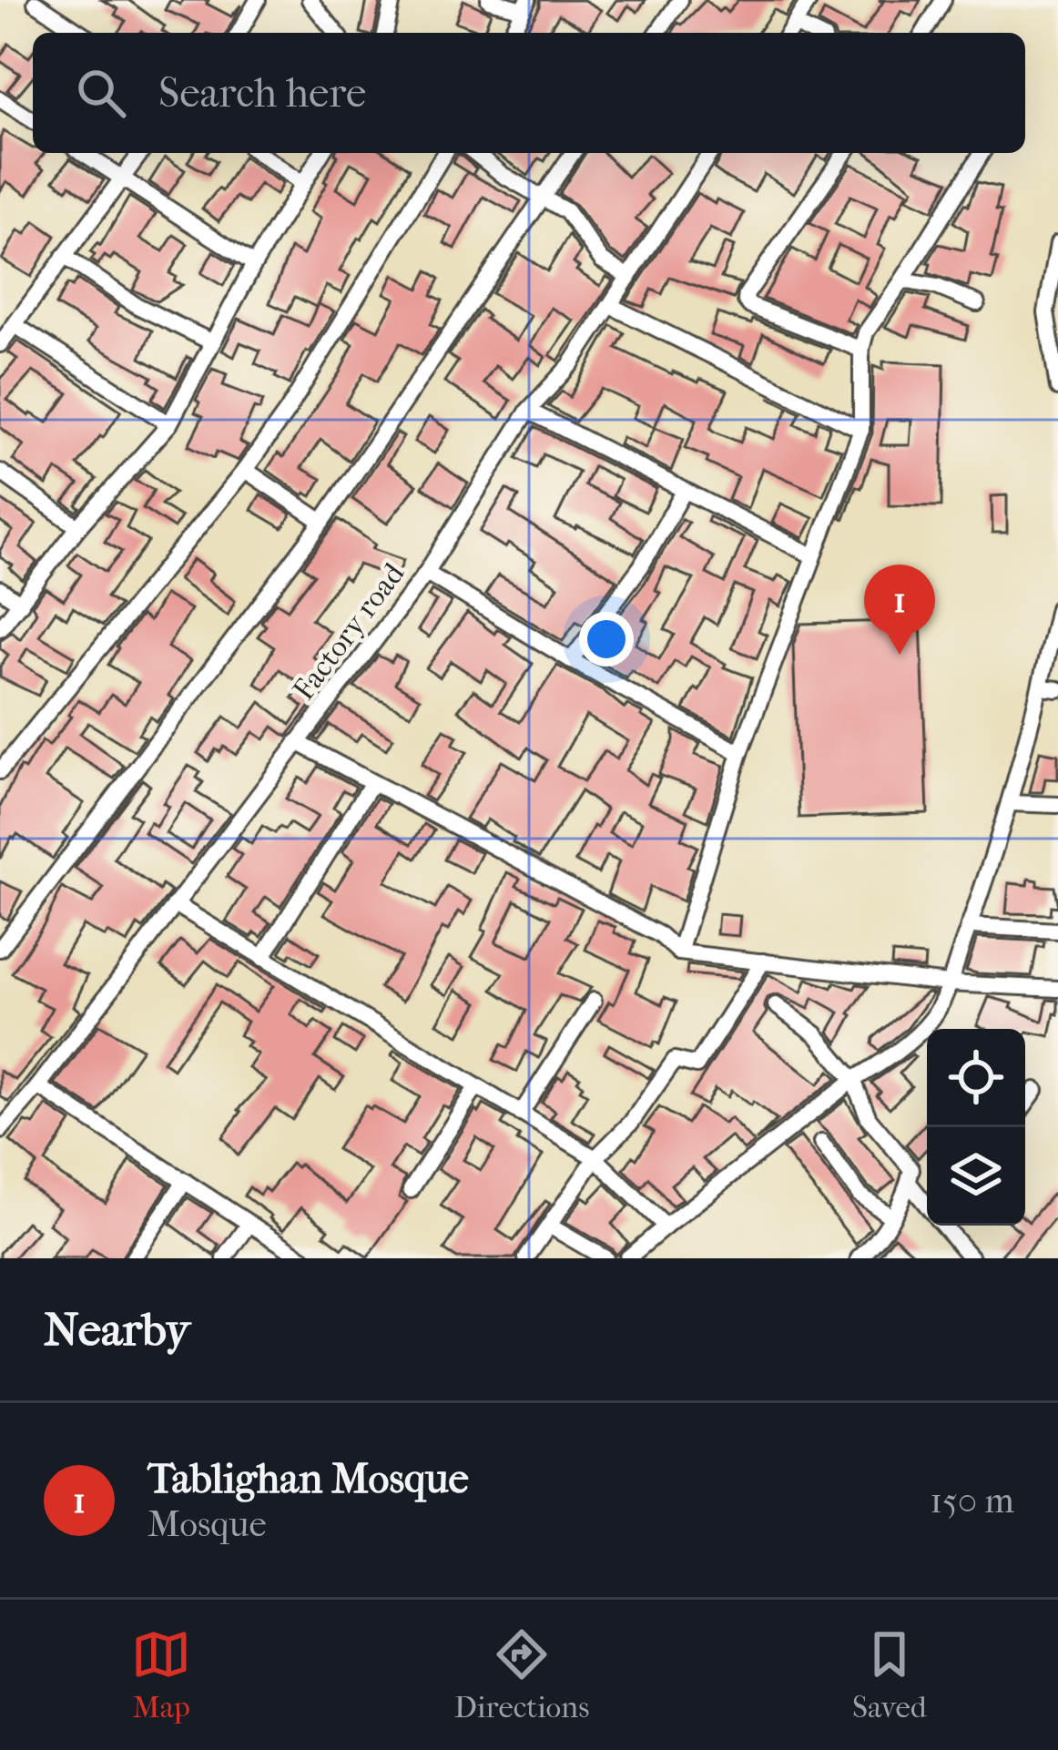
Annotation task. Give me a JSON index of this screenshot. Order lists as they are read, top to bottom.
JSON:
{
  "streets": {
    "street": ["Factory road"]
  },
  "page": {
    "search": "Search here",
    "pins": "1",
    "heading": "Nearby",
    "list": [
      {
        "mark": "1",
        "name": "Tablighan Mosque",
        "note": "Mosque",
        "value": "150 m"
      }
    ],
    "nav": ["Map", "Directions", "Saved"]
  }
}
